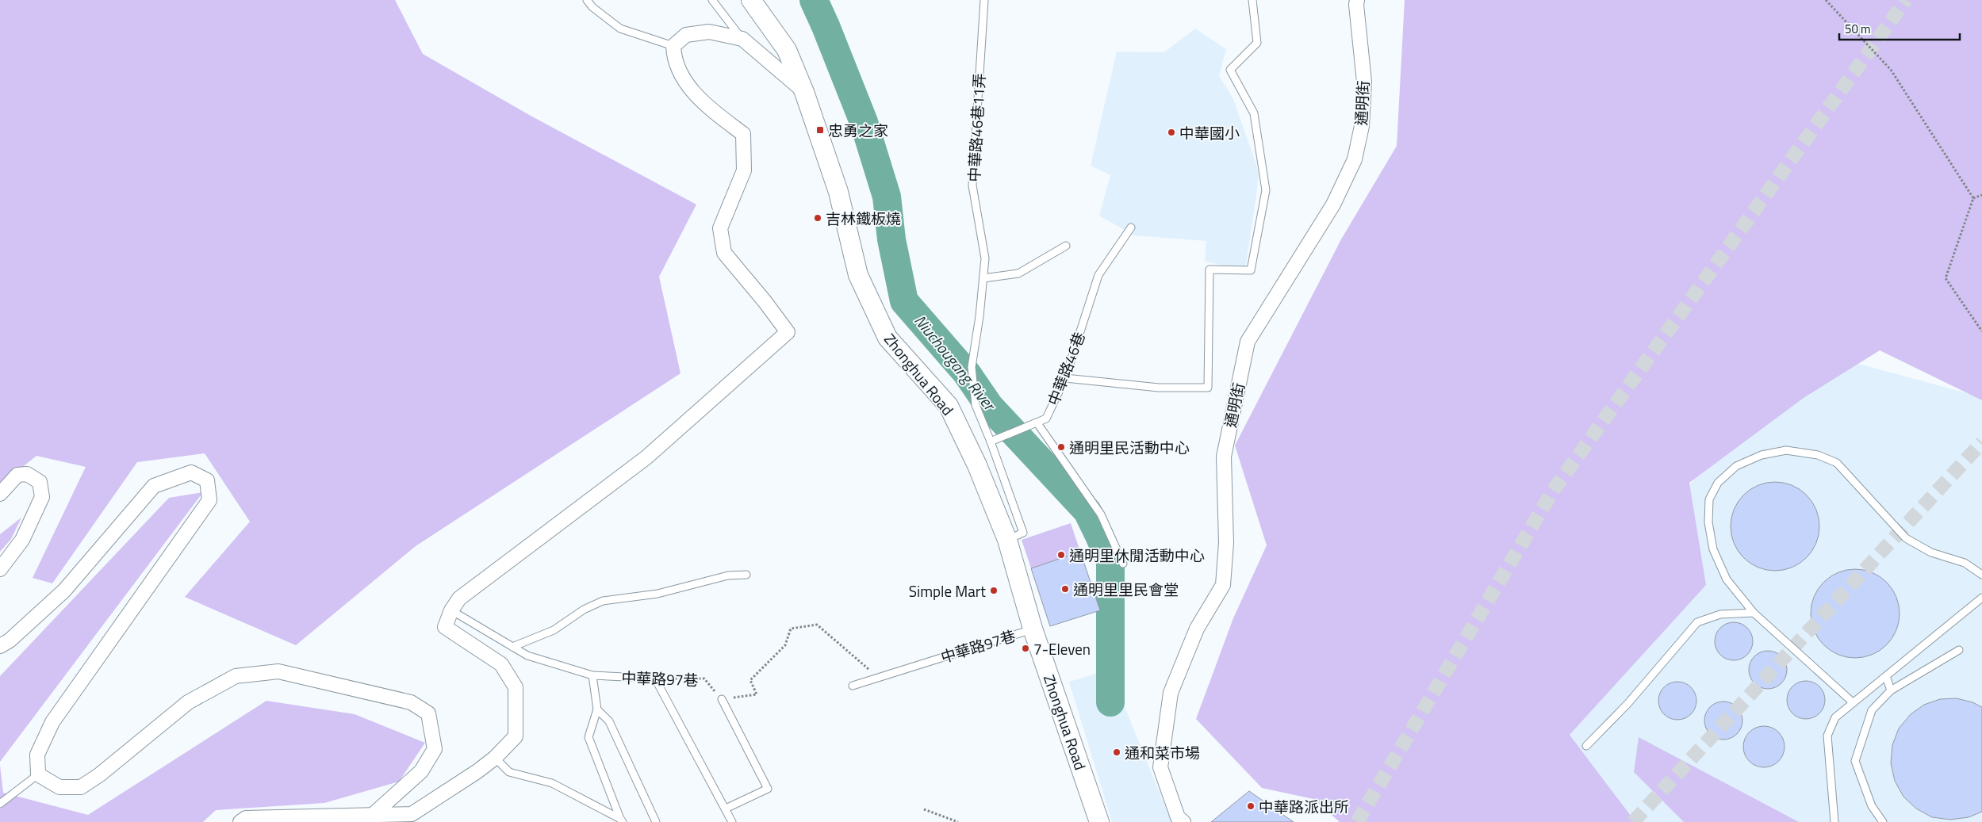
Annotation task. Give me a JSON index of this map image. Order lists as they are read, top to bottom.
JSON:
{
  "streets": {
    "street": ["通明街", "Zhonghua Road"],
    "lane": ["中華路46巷11弄", "中華路46巷", "中華路97巷"]
  },
  "crossings": [
    ["中華路46巷11弄", "中華路46巷"],
    ["Zhonghua Road", "中華路97巷"]
  ],
  "water": ["Niuchougang River"],
  "places": {
    "transit": ["忠勇之家"],
    "other": [
      "中華國小",
      "吉林鐵板燒",
      "通明里民活動中心",
      "通明里休閒活動中心",
      "通明里里民會堂",
      "Simple Mart",
      "7-Eleven",
      "通和菜市場",
      "中華路派出所"
    ]
  },
  "scale_bar": "50 m"
}
